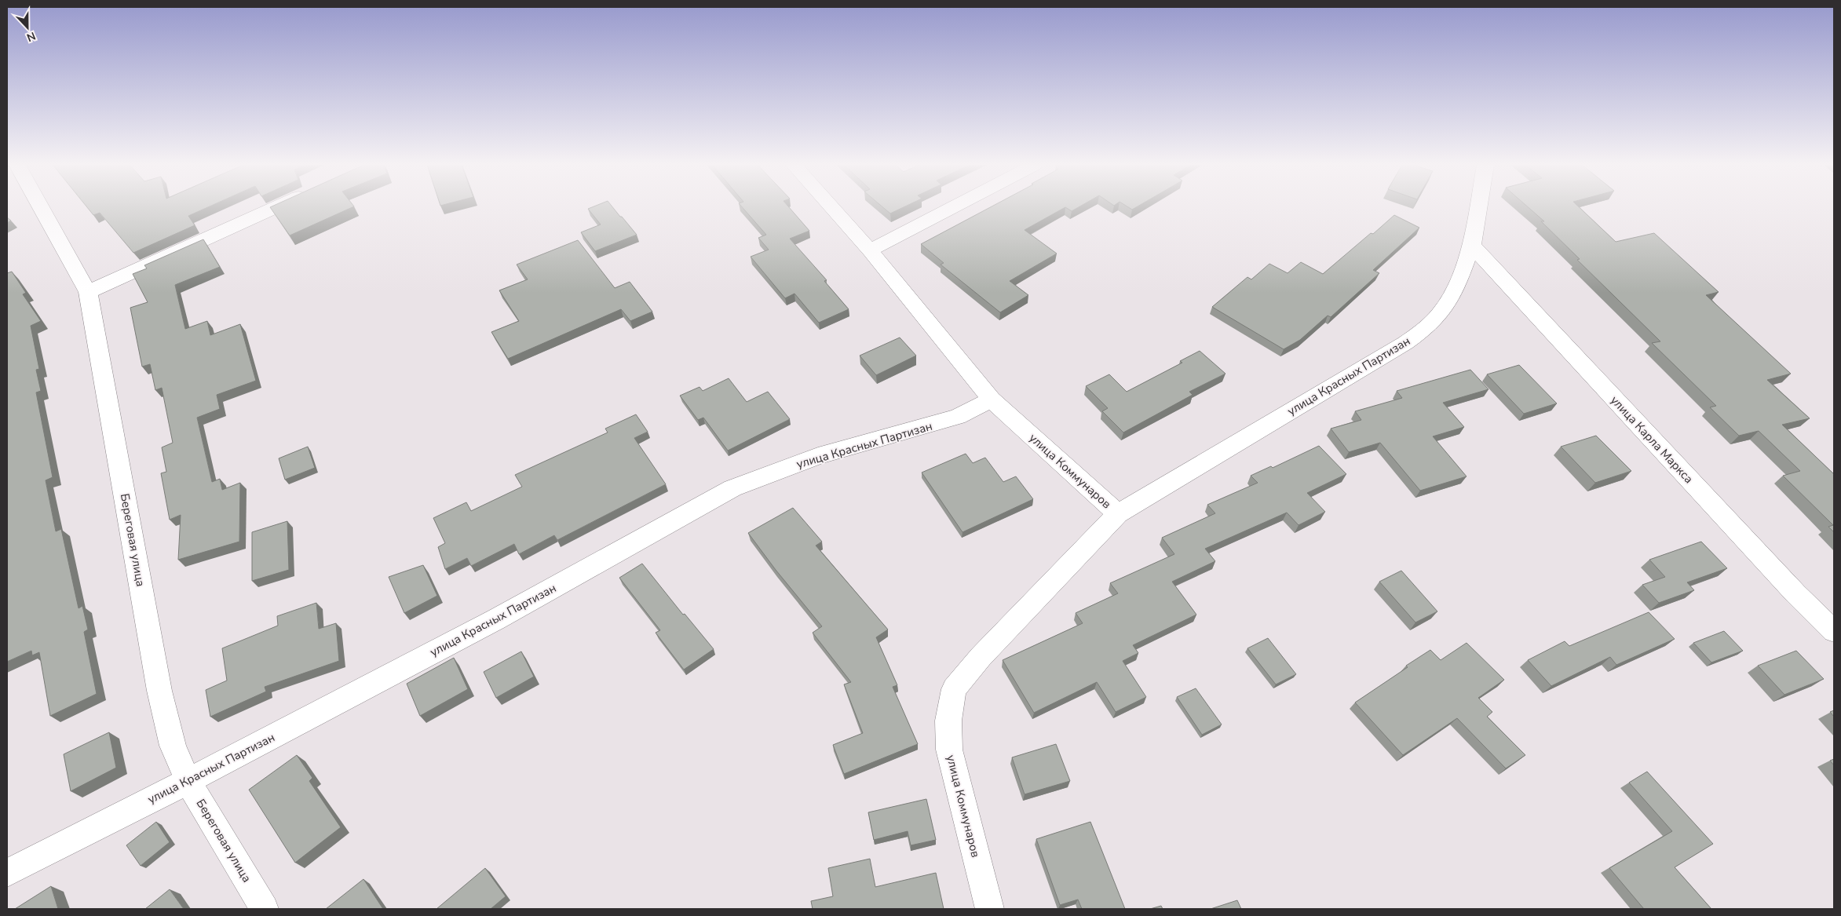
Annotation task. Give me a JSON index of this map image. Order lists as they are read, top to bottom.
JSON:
{
  "streets": {
    "street": [
      "улица Красных Партизан",
      "улица Карла Маркса",
      "улица Коммунаров",
      "Береговая улица"
    ]
  },
  "crossings": [
    ["улица Красных Партизан", "улица Карла Маркса"],
    ["улица Красных Партизан", "улица Коммунаров"],
    ["улица Красных Партизан", "Береговая улица"]
  ],
  "north": "bottom"
}
